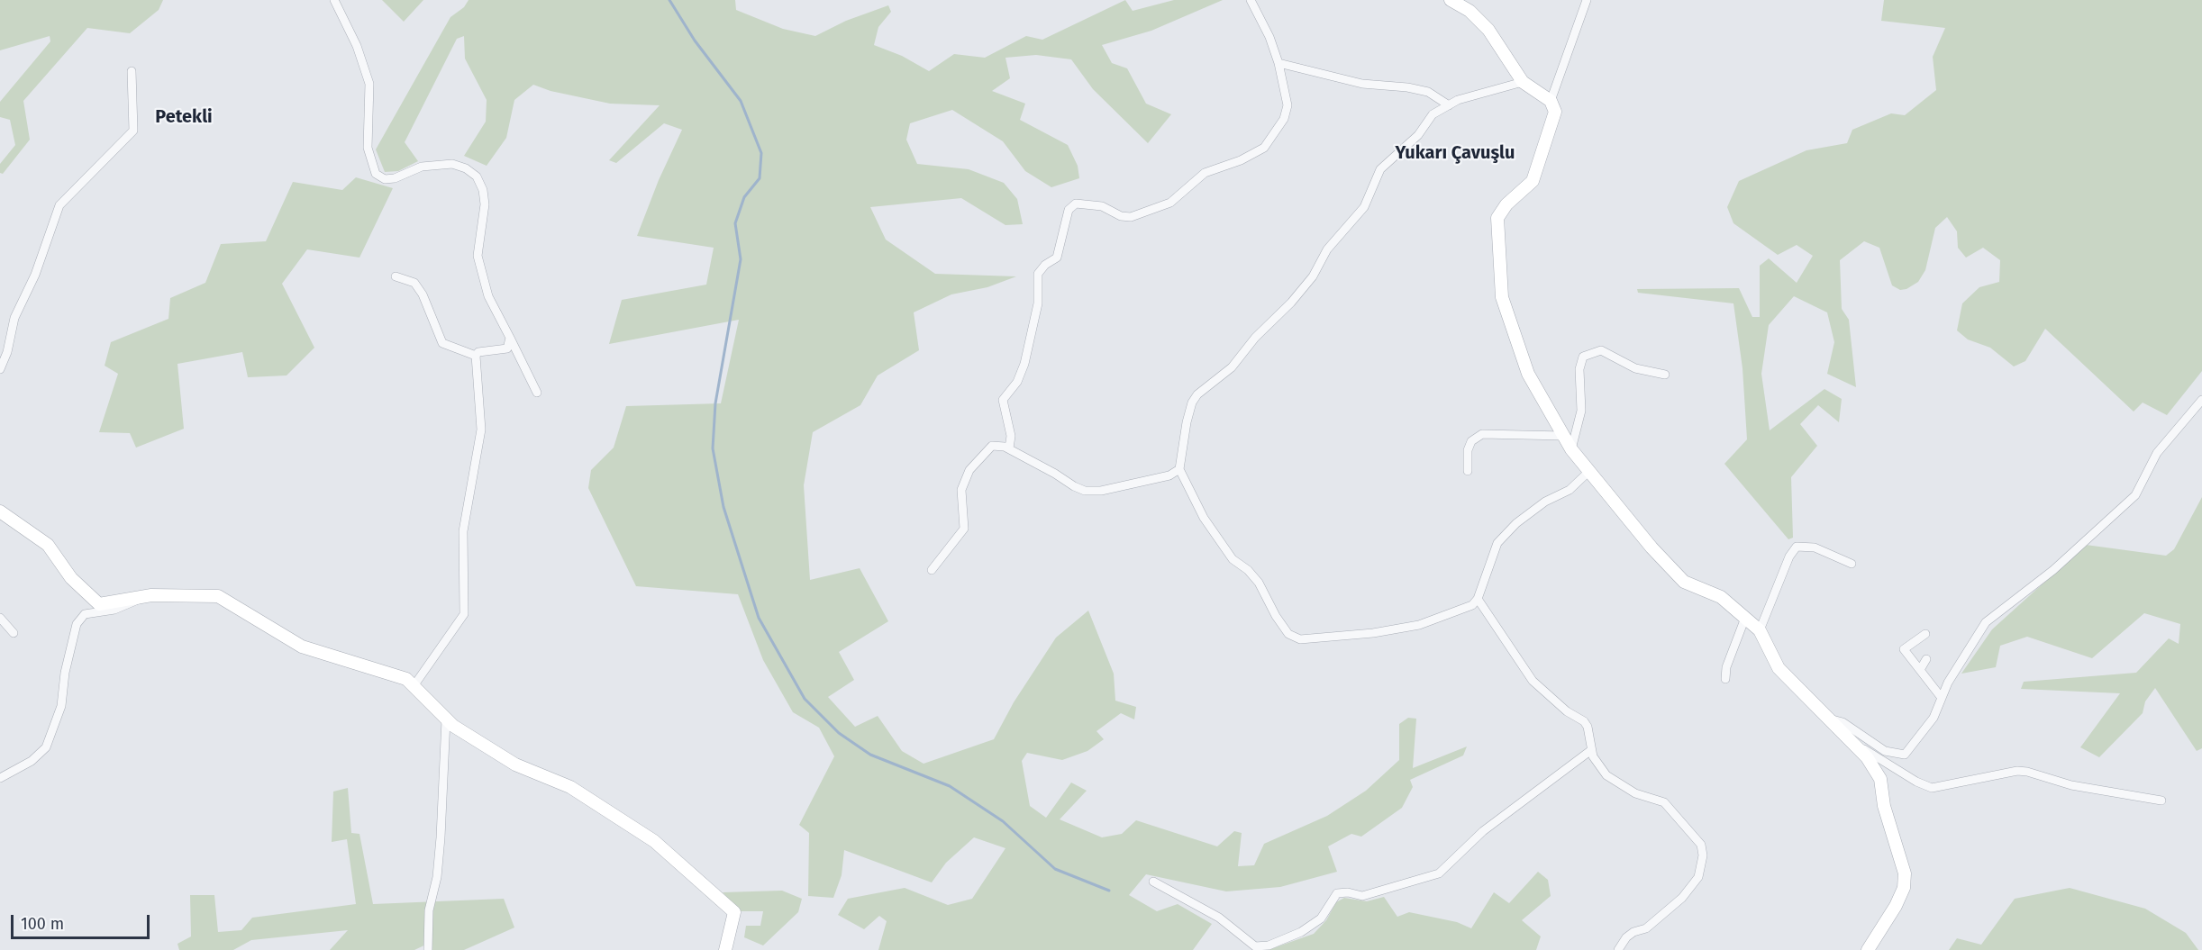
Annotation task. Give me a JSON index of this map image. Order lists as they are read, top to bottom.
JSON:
{
  "districts": ["Petekli", "Yukarı Çavuşlu"],
  "scale_bar": "100 m"
}
